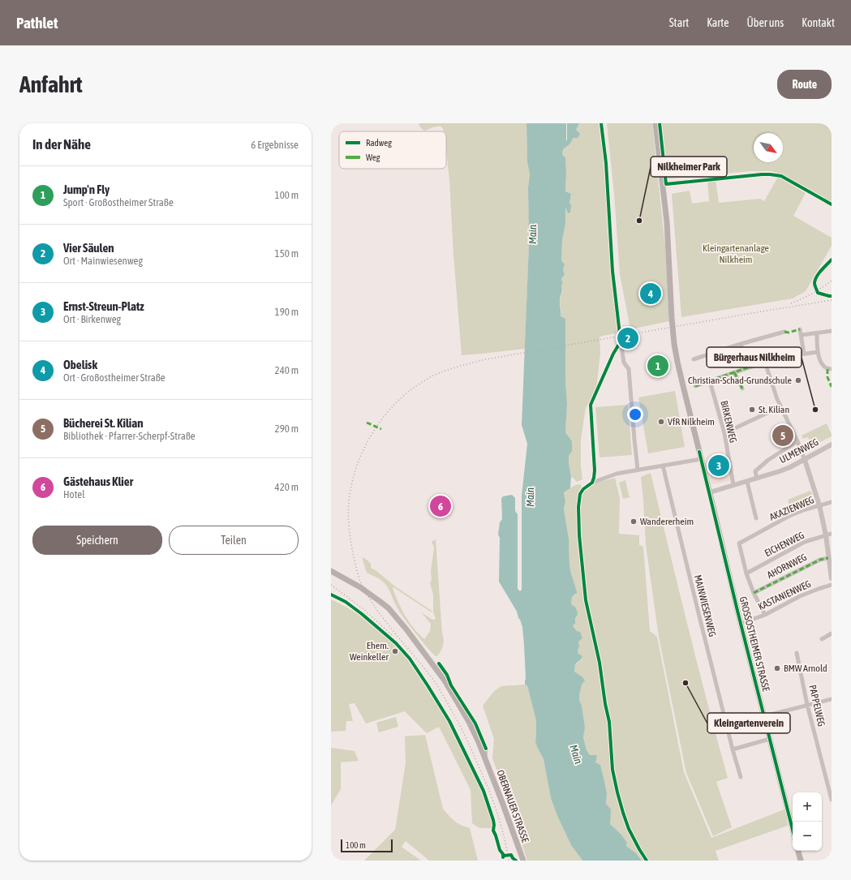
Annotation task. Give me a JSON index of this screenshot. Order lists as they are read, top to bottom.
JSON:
{
  "streets": {
    "main road": ["GROSSOSTHEIMER STRASSE", "OBERNAUER STRASSE"],
    "street": [
      "BIRKENWEG",
      "ULMENWEG",
      "AKAZIENWEG",
      "EICHENWEG",
      "AHORNWEG",
      "KASTANIENWEG",
      "MAINWIESENWEG",
      "PAPPELWEG"
    ]
  },
  "crossings": [
    ["BIRKENWEG", "ULMENWEG"],
    ["ULMENWEG", "GROSSOSTHEIMER STRASSE"],
    ["AKAZIENWEG", "EICHENWEG"]
  ],
  "water": ["Main"],
  "parks": ["Kleingartenanlage Nilkheim"],
  "places": [
    "Nilkheimer Park",
    "Christian-Schad-Grundschule",
    "St. Kilian",
    "Bürgerhaus Nilkheim",
    "VfR Nilkheim",
    "Wandererheim",
    "Ehem. Weinkeller",
    "BMW Arnold",
    "Kleingartenverein"
  ],
  "legend": ["Radweg", "Weg"],
  "scale_bar": "100 m",
  "north": "bottom right",
  "page": {
    "header": "Pathlet",
    "nav": [
      "Start",
      "Karte",
      "Über uns",
      "Kontakt"
    ],
    "buttons": [
      "Route",
      ["Speichern", "Teilen"]
    ],
    "title": "Anfahrt",
    "heading": ["In der Nähe", "6 Ergebnisse"],
    "list": [
      {
        "mark": "1",
        "name": "Jump'n Fly",
        "note": "Sport · Großostheimer Straße",
        "value": "100 m"
      },
      {
        "mark": "2",
        "name": "Vier Säulen",
        "note": "Ort · Mainwiesenweg",
        "value": "150 m"
      },
      {
        "mark": "3",
        "name": "Ernst-Streun-Platz",
        "note": "Ort · Birkenweg",
        "value": "190 m"
      },
      {
        "mark": "4",
        "name": "Obelisk",
        "note": "Ort · Großostheimer Straße",
        "value": "240 m"
      },
      {
        "mark": "5",
        "name": "Bücherei St. Kilian",
        "note": "Bibliothek · Pfarrer-Scherpf-Straße",
        "value": "290 m"
      },
      {
        "mark": "6",
        "name": "Gästehaus Klier",
        "note": "Hotel",
        "value": "420 m"
      }
    ],
    "pins": [
      "4",
      "2",
      "1",
      "5",
      "3",
      "6"
    ],
    "map_buttons": ["+", "−"],
    "scale": "100 m"
  }
}
